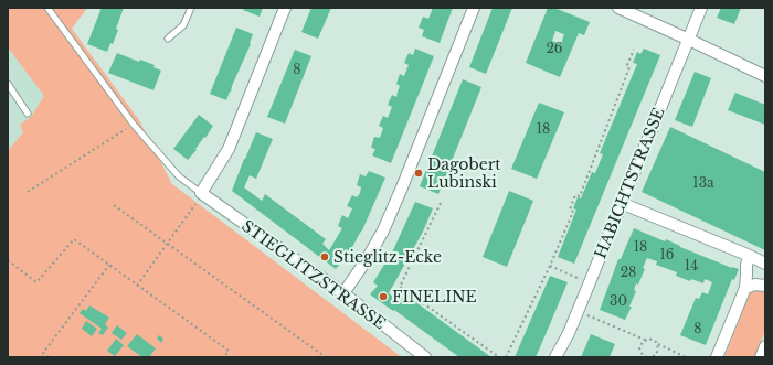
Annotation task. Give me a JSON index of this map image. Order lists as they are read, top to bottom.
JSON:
{
  "streets": {
    "street": ["HABICHTSTRASSE", "STIEGLITZSTRASSE"]
  },
  "places": ["Dagobert Lubinski", "Stieglitz-Ecke", "FINELINE"],
  "house_numbers": [
    "26",
    "8",
    "18",
    "13a",
    "18",
    "16",
    "14",
    "28",
    "30",
    "8"
  ]
}
